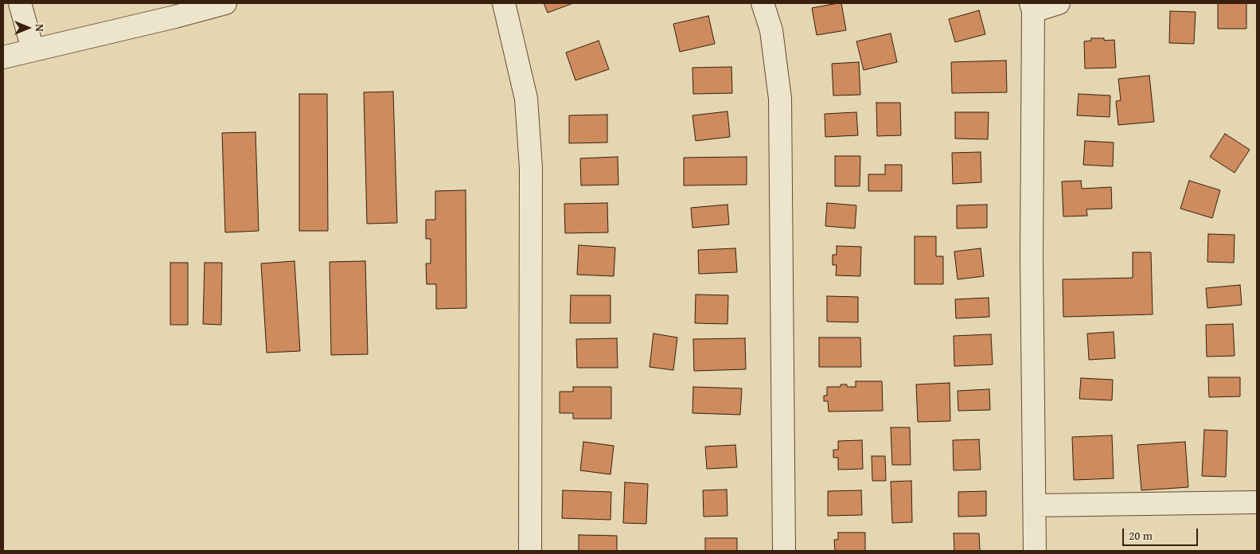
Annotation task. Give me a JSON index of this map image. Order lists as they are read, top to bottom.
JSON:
{
  "scale_bar": "20 m",
  "north": "right"
}
